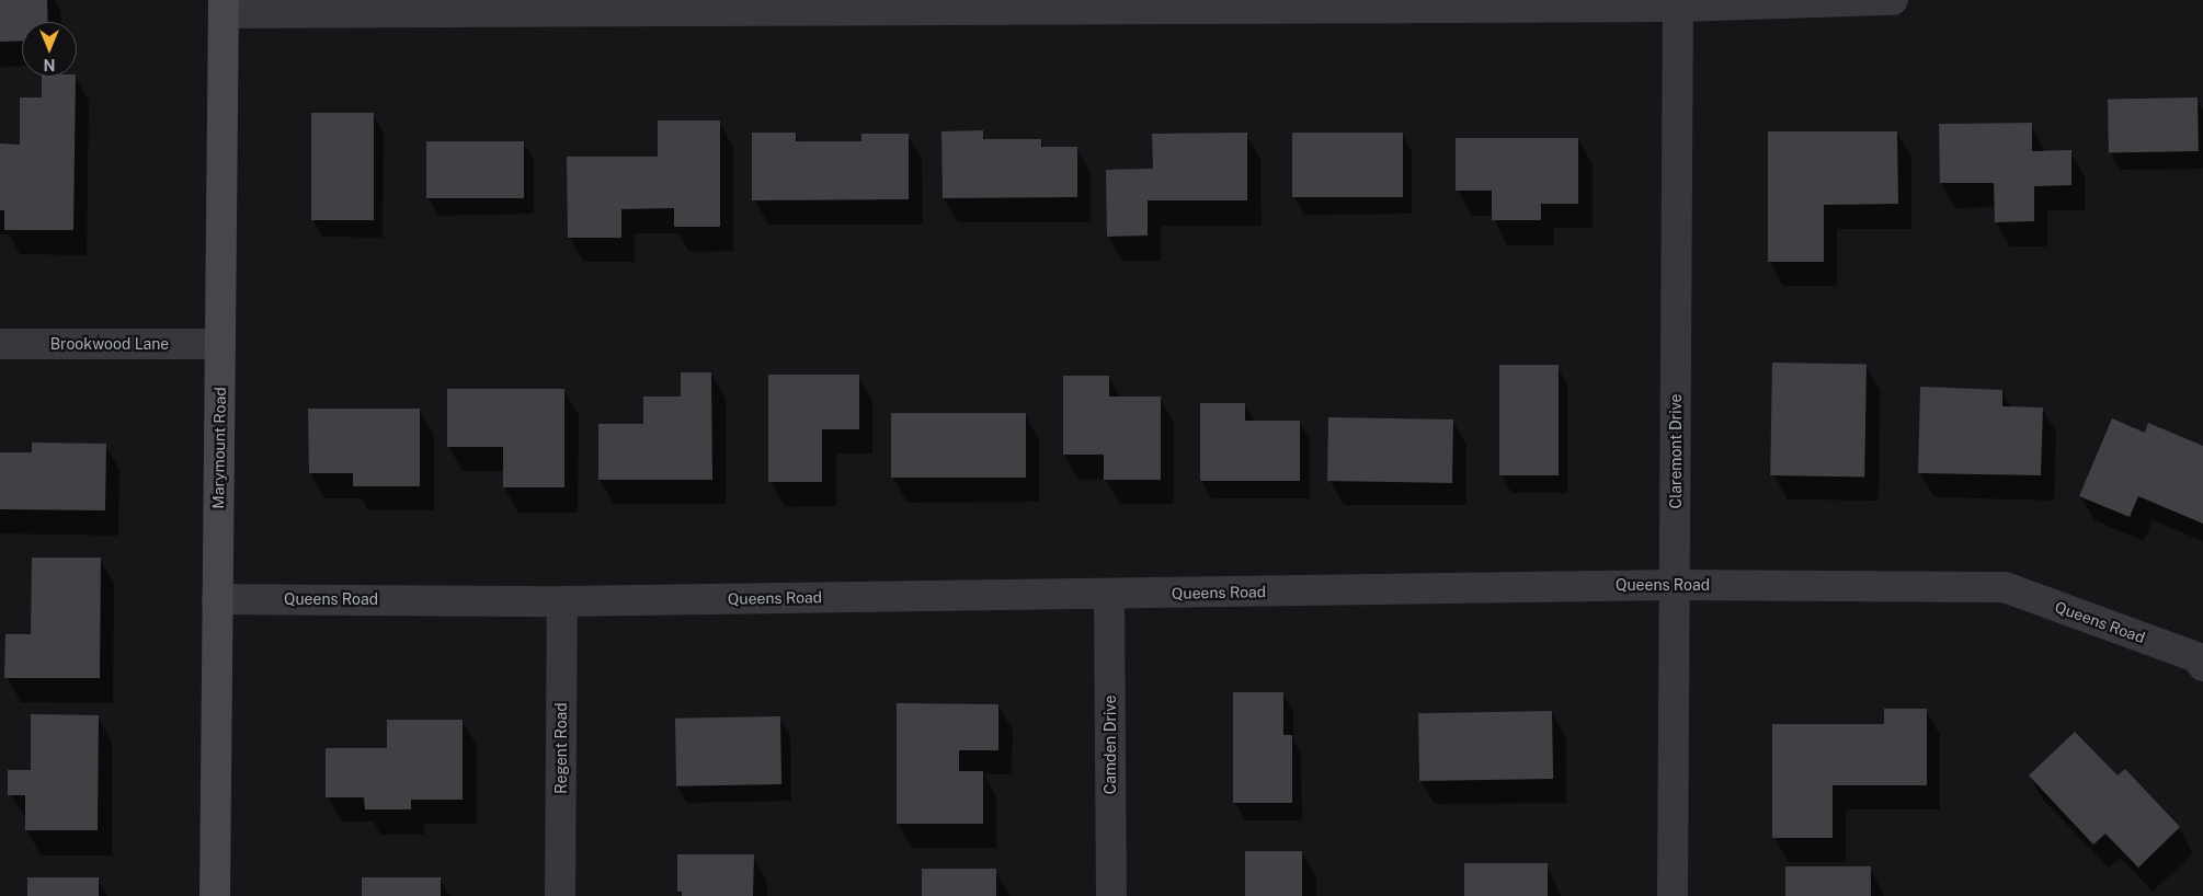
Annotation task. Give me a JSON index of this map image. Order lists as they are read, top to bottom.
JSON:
{
  "streets": {
    "street": [
      "Brookwood Lane",
      "Marymount Road",
      "Claremont Drive",
      "Queens Road",
      "Camden Drive",
      "Regent Road"
    ]
  },
  "crossings": [
    ["Brookwood Lane", "Marymount Road"],
    ["Marymount Road", "Queens Road"],
    ["Claremont Drive", "Queens Road"],
    ["Queens Road", "Camden Drive"],
    ["Queens Road", "Regent Road"]
  ],
  "north": "bottom"
}
